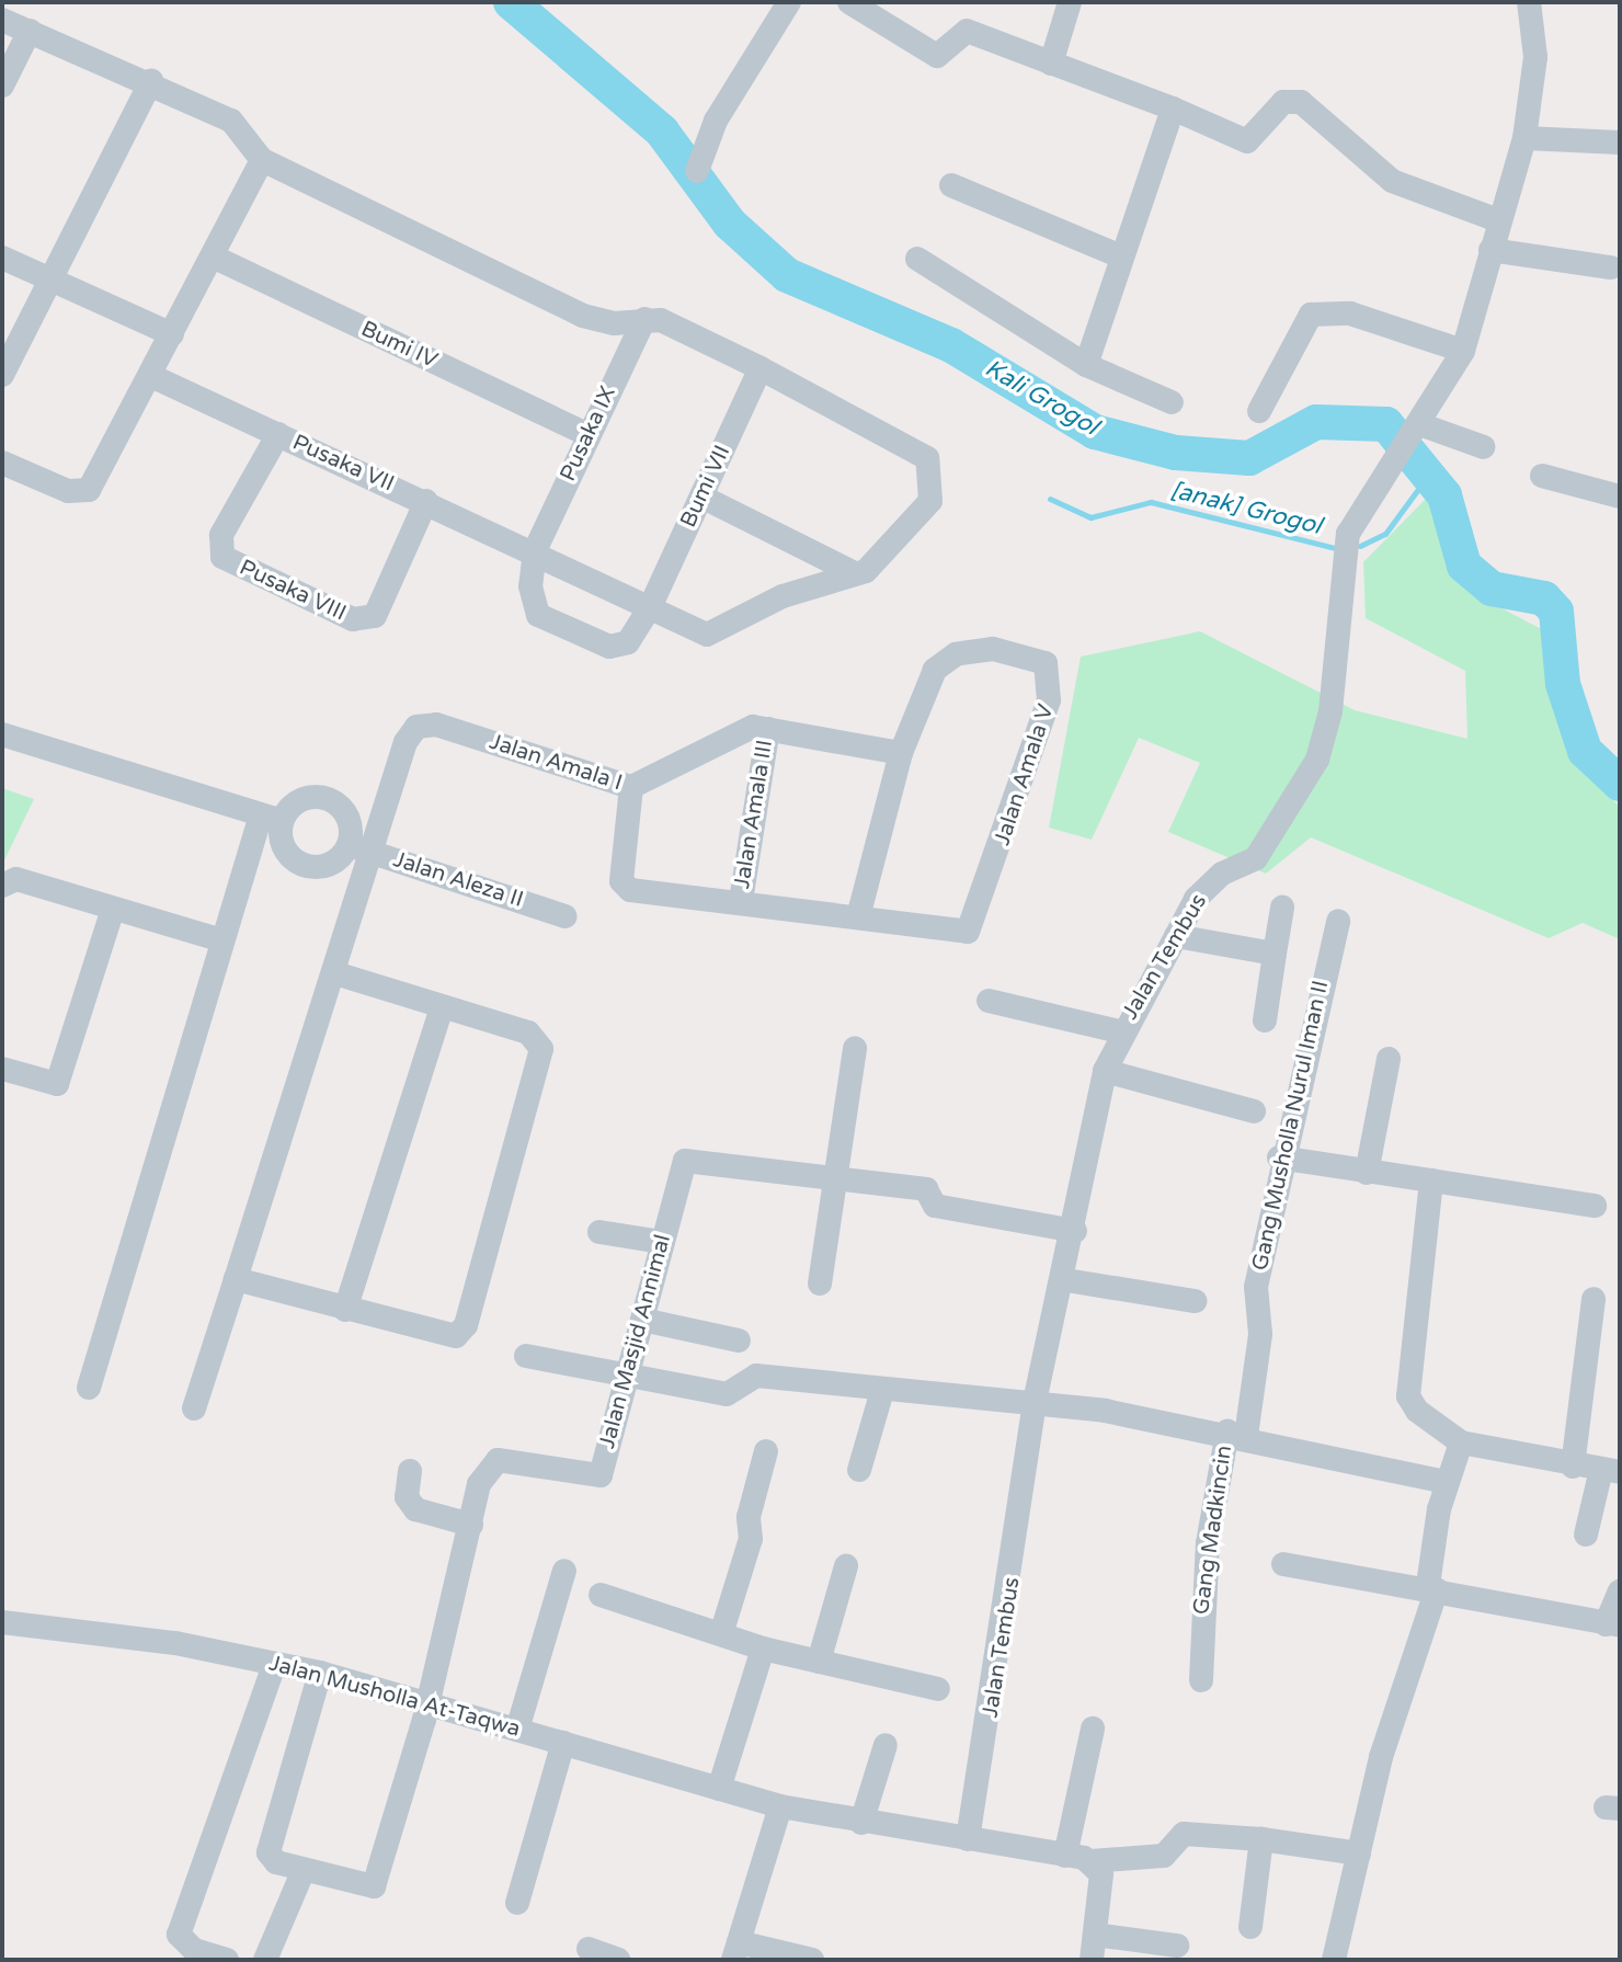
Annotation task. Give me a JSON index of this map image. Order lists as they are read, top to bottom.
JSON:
{
  "streets": {
    "street": [
      "Bumi IV",
      "Pusaka IX",
      "Pusaka VII",
      "Bumi VII",
      "Pusaka VIII",
      "Jalan Amala I",
      "Jalan Amala V",
      "Jalan Amala III",
      "Jalan Aleza II",
      "Jalan Tembus",
      "Gang Musholla Nurul Iman II",
      "Jalan Masjid Annimal",
      "Gang Madkincin",
      "Jalan Musholla At-Taqwa"
    ]
  },
  "crossings": [
    ["Bumi IV", "Pusaka IX"],
    ["Pusaka IX", "Pusaka VII"],
    ["Pusaka IX", "Bumi VII"],
    ["Pusaka VII", "Bumi VII"],
    ["Pusaka VII", "Pusaka VIII"],
    ["Jalan Amala I", "Jalan Amala V"],
    ["Jalan Amala I", "Jalan Amala III"],
    ["Jalan Amala I", "Jalan Aleza II"],
    ["Jalan Tembus", "Jalan Musholla At-Taqwa"],
    ["Gang Musholla Nurul Iman II", "Gang Madkincin"],
    ["Jalan Masjid Annimal", "Jalan Musholla At-Taqwa"]
  ],
  "water": ["Kali Grogol", "[anak] Grogol"]
}
